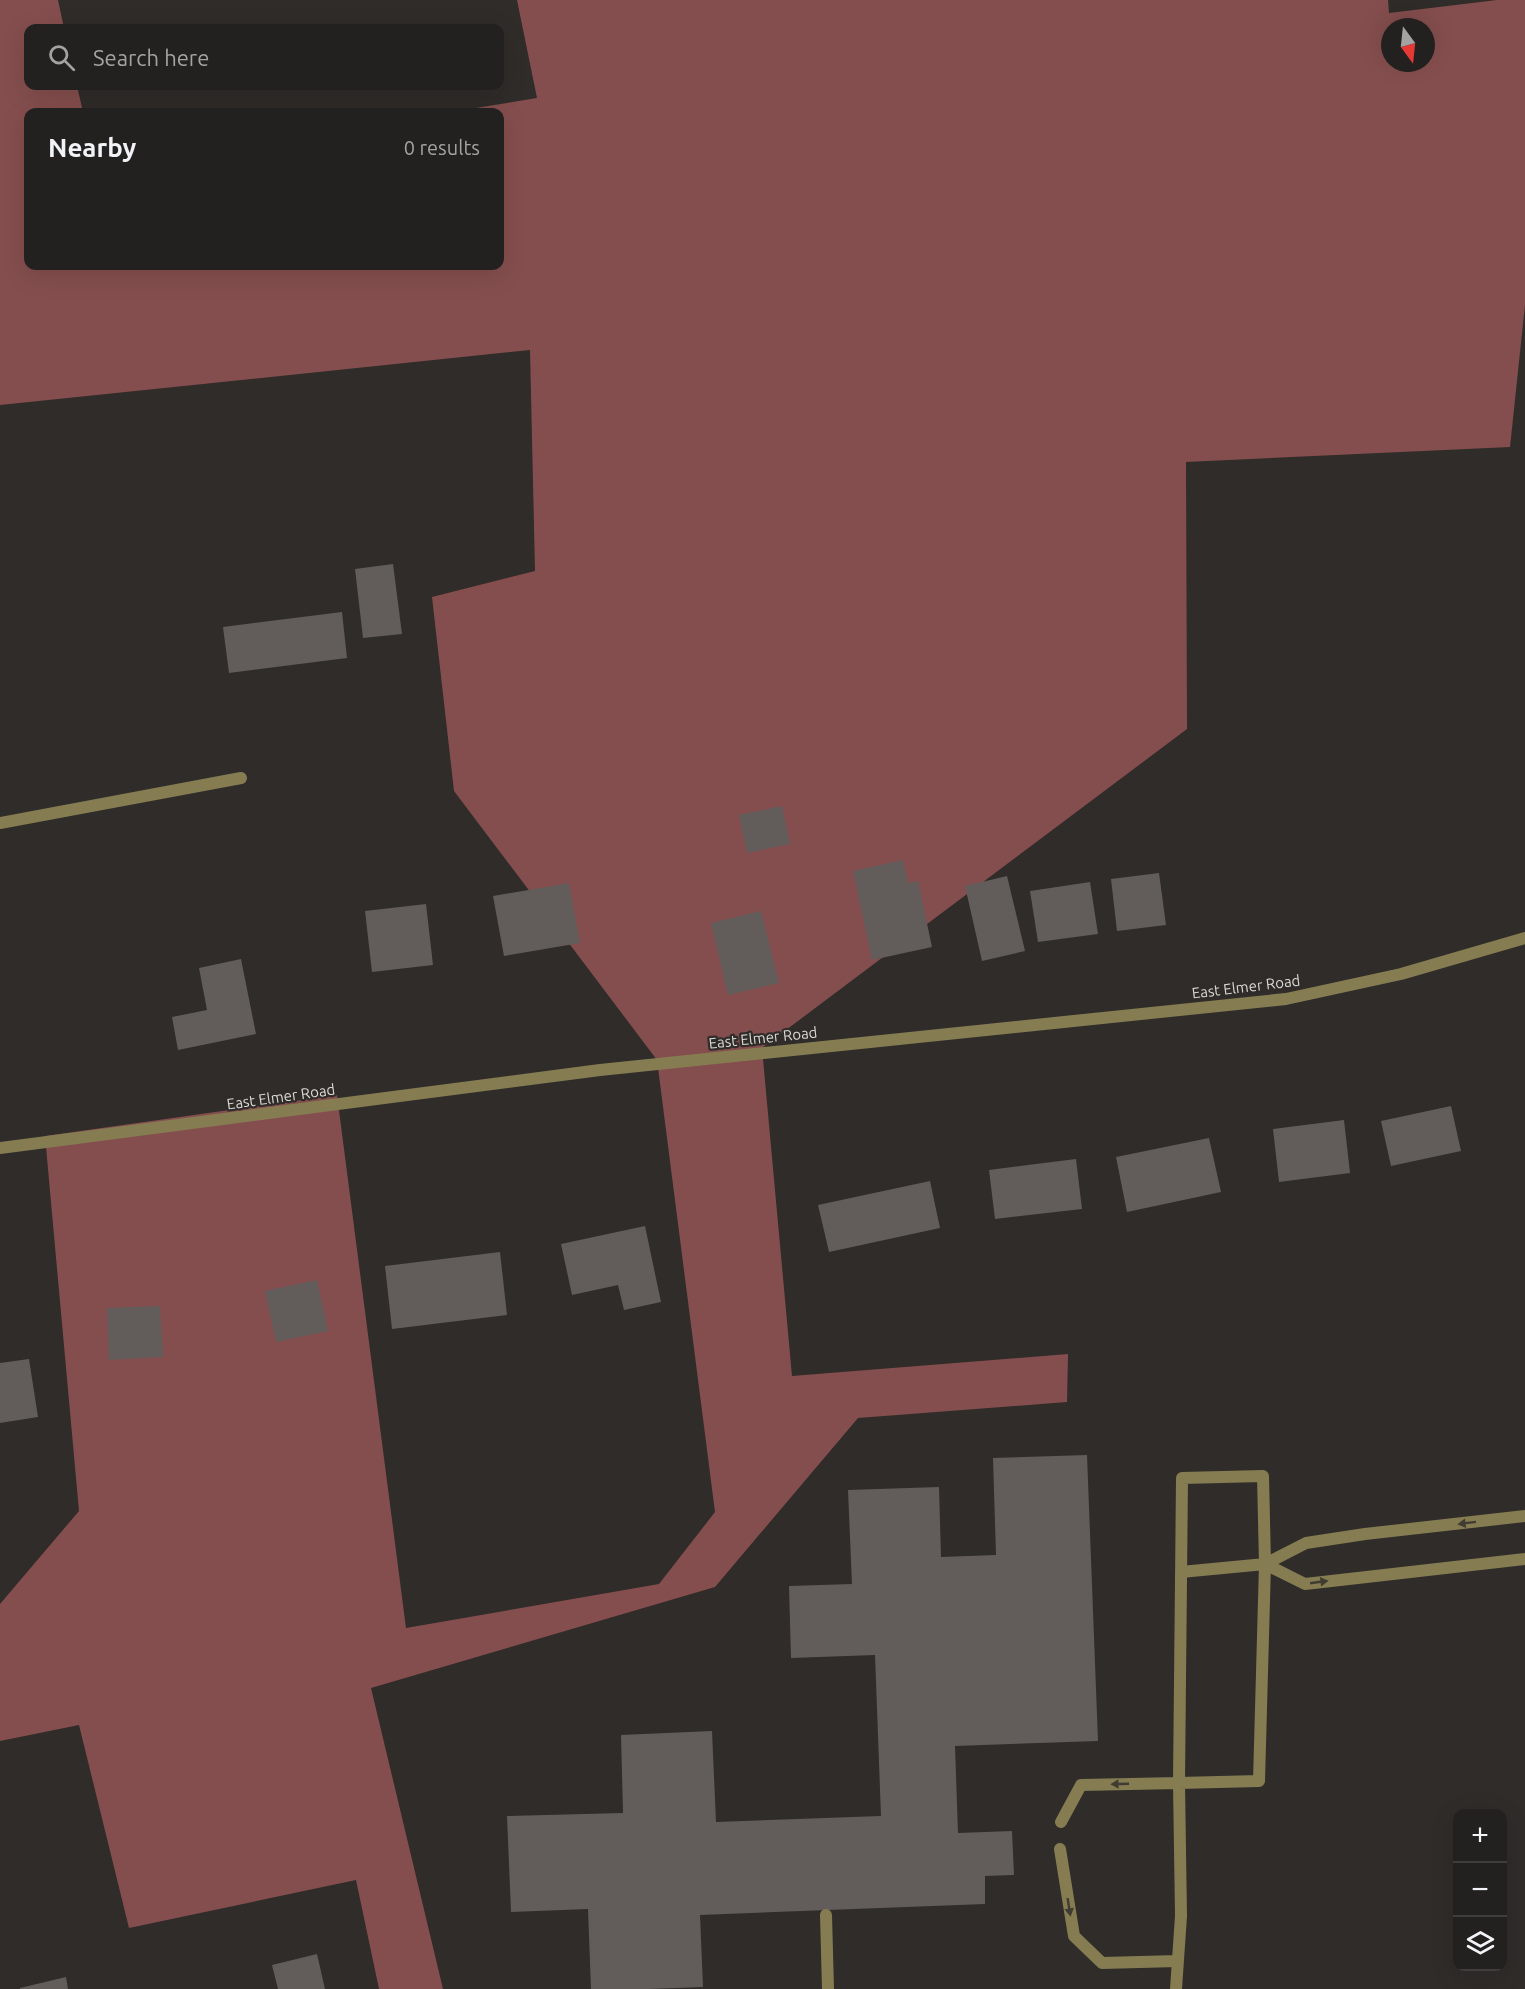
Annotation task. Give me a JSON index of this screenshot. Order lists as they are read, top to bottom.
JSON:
{
  "streets": {
    "street": ["East Elmer Road"]
  },
  "north": "bottom",
  "page": {
    "search": "Search here",
    "heading": ["Nearby", "0 results"],
    "map_buttons": ["+", "−"]
  }
}
